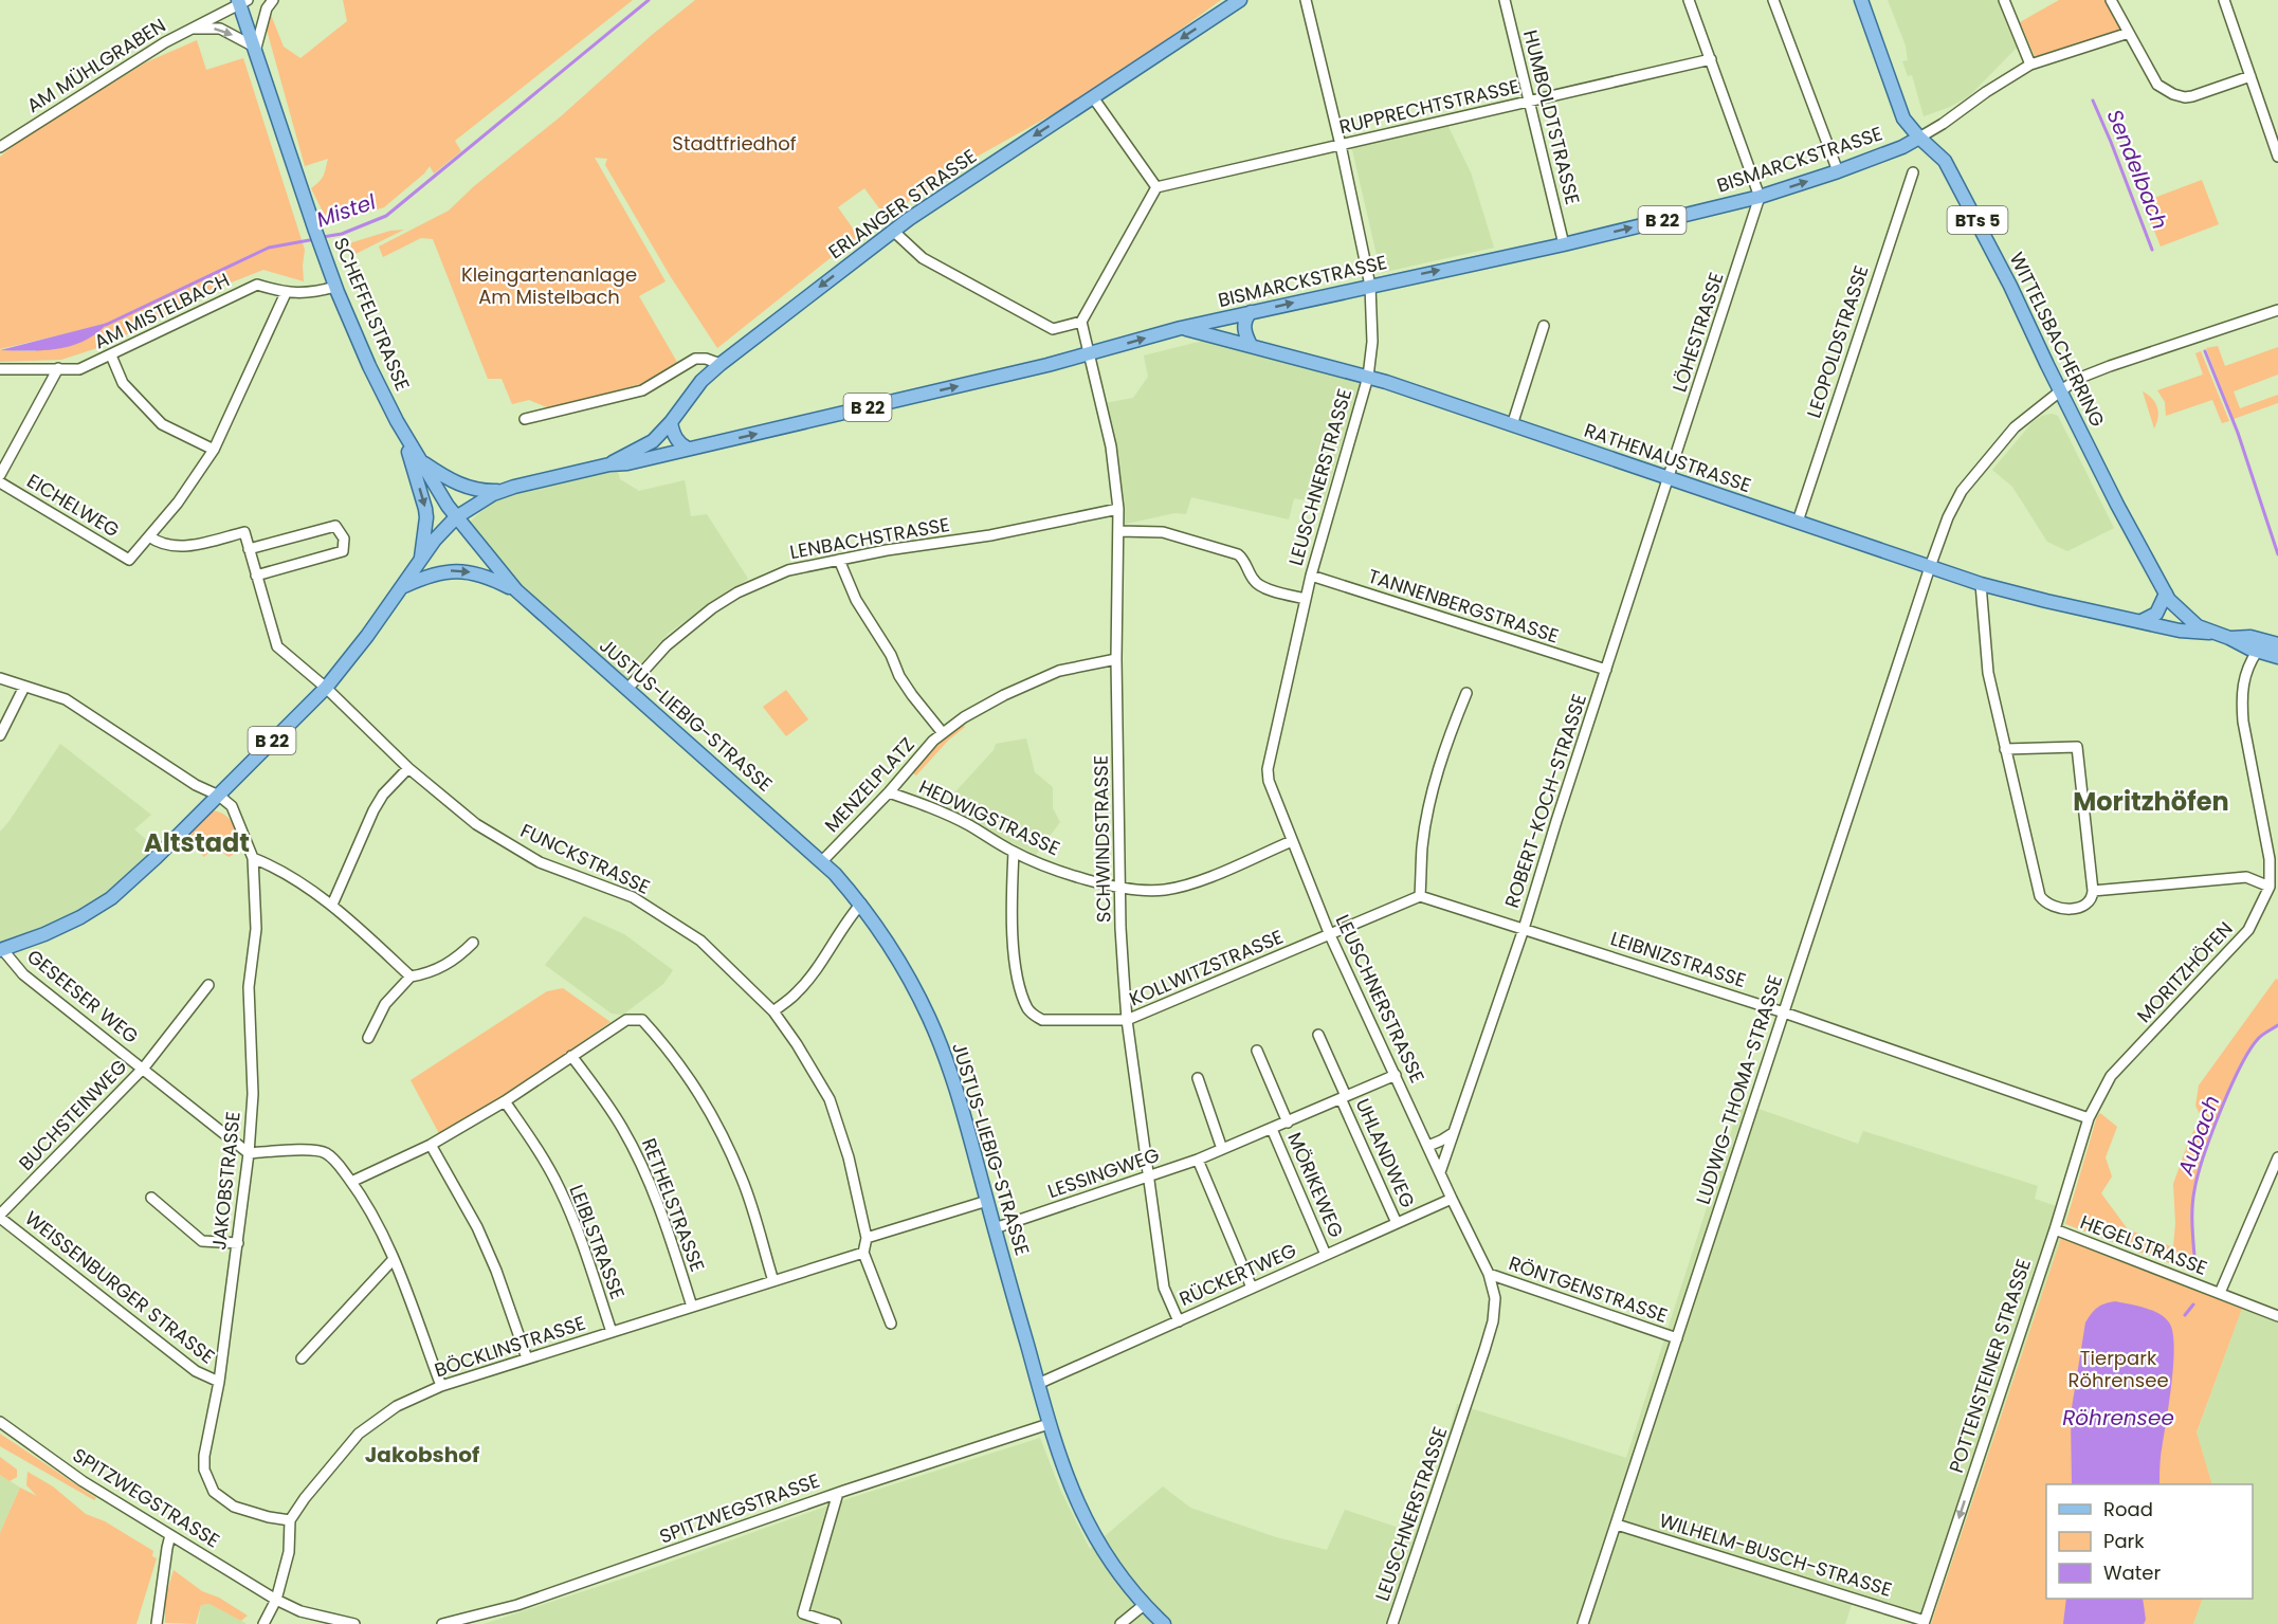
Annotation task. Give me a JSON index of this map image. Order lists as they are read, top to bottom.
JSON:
{
  "streets": {
    "main road": [
      "BISMARCKSTRASSE",
      "ERLANGER STRASSE",
      "B 22",
      "BTs 5",
      "SCHEFFELSTRASSE",
      "WITTELSBACHERRING",
      "RATHENAUSTRASSE",
      "JUSTUS-LIEBIG-STRASSE"
    ],
    "street": [
      "AM MÜHLGRABEN",
      "RUPPRECHTSTRASSE",
      "HUMBOLDTSTRASSE",
      "AM MISTELBACH",
      "LÖHESTRASSE",
      "LEOPOLDSTRASSE",
      "LEUSCHNERSTRASSE",
      "EICHELWEG",
      "LENBACHSTRASSE",
      "TANNENBERGSTRASSE",
      "MENZELPLATZ",
      "ROBERT-KOCH-STRASSE",
      "HEDWIGSTRASSE",
      "SCHWINDSTRASSE",
      "FUNCKSTRASSE",
      "LEIBNIZSTRASSE",
      "KOLLWITZSTRASSE",
      "MORITZHÖFEN",
      "GESEESER WEG",
      "LUDWIG-THOMA-STRASSE",
      "BUCHSTEINWEG",
      "UHLANDWEG",
      "LESSINGWEG",
      "JAKOBSTRASSE",
      "MÖRIKEWEG",
      "RETHELSTRASSE",
      "LEIBLSTRASSE",
      "HEGELSTRASSE",
      "RÜCKERTWEG",
      "WEISSENBURGER STRASSE",
      "RÖNTGENSTRASSE",
      "BÖCKLINSTRASSE",
      "POTTENSTEINER STRASSE",
      "SPITZWEGSTRASSE",
      "WILHELM-BUSCH-STRASSE"
    ]
  },
  "crossings": [
    ["AM MÜHLGRABEN", "SCHEFFELSTRASSE"],
    ["RUPPRECHTSTRASSE", "HUMBOLDTSTRASSE"],
    ["RUPPRECHTSTRASSE", "LEUSCHNERSTRASSE"],
    ["HUMBOLDTSTRASSE", "BISMARCKSTRASSE"],
    ["BISMARCKSTRASSE", "B 22"],
    ["BISMARCKSTRASSE", "LÖHESTRASSE"],
    ["BISMARCKSTRASSE", "WITTELSBACHERRING"],
    ["BISMARCKSTRASSE", "RATHENAUSTRASSE"],
    ["BISMARCKSTRASSE", "LEUSCHNERSTRASSE"],
    ["BISMARCKSTRASSE", "SCHWINDSTRASSE"],
    ["ERLANGER STRASSE", "B 22"],
    ["B 22", "SCHEFFELSTRASSE"],
    ["B 22", "FUNCKSTRASSE"],
    ["B 22", "GESEESER WEG"],
    ["B 22", "JAKOBSTRASSE"],
    ["AM MISTELBACH", "SCHEFFELSTRASSE"],
    ["AM MISTELBACH", "EICHELWEG"],
    ["SCHEFFELSTRASSE", "JUSTUS-LIEBIG-STRASSE"],
    ["LÖHESTRASSE", "RATHENAUSTRASSE"],
    ["LÖHESTRASSE", "ROBERT-KOCH-STRASSE"],
    ["WITTELSBACHERRING", "RATHENAUSTRASSE"],
    ["WITTELSBACHERRING", "MORITZHÖFEN"],
    ["WITTELSBACHERRING", "LUDWIG-THOMA-STRASSE"],
    ["LEOPOLDSTRASSE", "RATHENAUSTRASSE"],
    ["RATHENAUSTRASSE", "LEUSCHNERSTRASSE"],
    ["RATHENAUSTRASSE", "ROBERT-KOCH-STRASSE"],
    ["RATHENAUSTRASSE", "LUDWIG-THOMA-STRASSE"],
    ["LEUSCHNERSTRASSE", "TANNENBERGSTRASSE"],
    ["LEUSCHNERSTRASSE", "ROBERT-KOCH-STRASSE"],
    ["LEUSCHNERSTRASSE", "HEDWIGSTRASSE"],
    ["LEUSCHNERSTRASSE", "KOLLWITZSTRASSE"],
    ["LEUSCHNERSTRASSE", "LESSINGWEG"],
    ["LEUSCHNERSTRASSE", "RÜCKERTWEG"],
    ["LEUSCHNERSTRASSE", "RÖNTGENSTRASSE"],
    ["LENBACHSTRASSE", "JUSTUS-LIEBIG-STRASSE"],
    ["LENBACHSTRASSE", "SCHWINDSTRASSE"],
    ["TANNENBERGSTRASSE", "ROBERT-KOCH-STRASSE"],
    ["JUSTUS-LIEBIG-STRASSE", "MENZELPLATZ"],
    ["JUSTUS-LIEBIG-STRASSE", "LESSINGWEG"],
    ["JUSTUS-LIEBIG-STRASSE", "RÜCKERTWEG"],
    ["JUSTUS-LIEBIG-STRASSE", "SPITZWEGSTRASSE"],
    ["MENZELPLATZ", "HEDWIGSTRASSE"],
    ["MENZELPLATZ", "SCHWINDSTRASSE"],
    ["ROBERT-KOCH-STRASSE", "LEIBNIZSTRASSE"],
    ["HEDWIGSTRASSE", "SCHWINDSTRASSE"],
    ["HEDWIGSTRASSE", "KOLLWITZSTRASSE"],
    ["SCHWINDSTRASSE", "KOLLWITZSTRASSE"],
    ["SCHWINDSTRASSE", "LESSINGWEG"],
    ["SCHWINDSTRASSE", "RÜCKERTWEG"],
    ["LEIBNIZSTRASSE", "MORITZHÖFEN"],
    ["LEIBNIZSTRASSE", "LUDWIG-THOMA-STRASSE"],
    ["LEIBNIZSTRASSE", "POTTENSTEINER STRASSE"],
    ["MORITZHÖFEN", "POTTENSTEINER STRASSE"],
    ["GESEESER WEG", "BUCHSTEINWEG"],
    ["GESEESER WEG", "JAKOBSTRASSE"],
    ["LUDWIG-THOMA-STRASSE", "RÖNTGENSTRASSE"],
    ["LUDWIG-THOMA-STRASSE", "WILHELM-BUSCH-STRASSE"],
    ["BUCHSTEINWEG", "WEISSENBURGER STRASSE"],
    ["UHLANDWEG", "LESSINGWEG"],
    ["UHLANDWEG", "RÜCKERTWEG"],
    ["LESSINGWEG", "MÖRIKEWEG"],
    ["JAKOBSTRASSE", "WEISSENBURGER STRASSE"],
    ["JAKOBSTRASSE", "BÖCKLINSTRASSE"],
    ["MÖRIKEWEG", "RÜCKERTWEG"],
    ["RETHELSTRASSE", "BÖCKLINSTRASSE"],
    ["LEIBLSTRASSE", "BÖCKLINSTRASSE"],
    ["HEGELSTRASSE", "POTTENSTEINER STRASSE"],
    ["POTTENSTEINER STRASSE", "WILHELM-BUSCH-STRASSE"]
  ],
  "one_way": ["BISMARCKSTRASSE", "ERLANGER STRASSE", "POTTENSTEINER STRASSE"],
  "districts": ["Moritzhöfen", "Altstadt", "Jakobshof"],
  "water": [
    "Sendelbach",
    "Mistel",
    "Aubach",
    "Röhrensee"
  ],
  "parks": ["Stadtfriedhof", "Kleingartenanlage Am Mistelbach", "Tierpark Röhrensee"],
  "legend": ["Road", "Park", "Water"]
}
